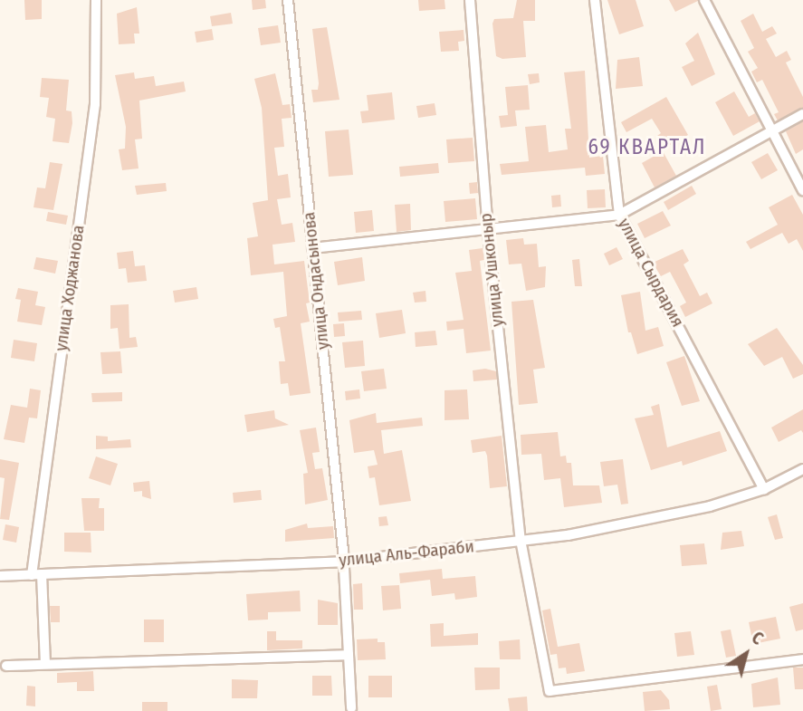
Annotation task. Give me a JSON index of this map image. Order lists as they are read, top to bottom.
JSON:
{
  "streets": {
    "street": [
      "улица Ушконыр",
      "улица Сырдария",
      "улица Ондасынова",
      "улица Ходжанова",
      "улица Аль-Фараби"
    ]
  },
  "crossings": [
    ["улица Ушконыр", "улица Аль-Фараби"],
    ["улица Сырдария", "улица Аль-Фараби"],
    ["улица Ондасынова", "улица Аль-Фараби"],
    ["улица Ходжанова", "улица Аль-Фараби"]
  ],
  "districts": ["69 КВАРТАЛ"],
  "north": "top right"
}
